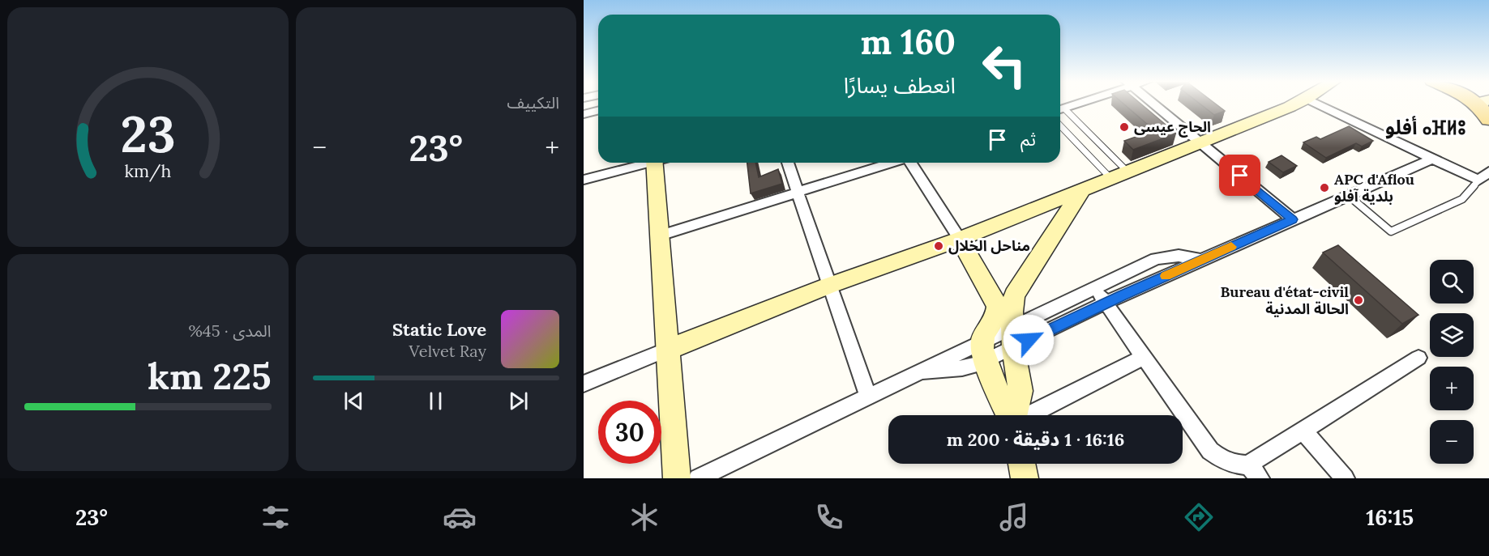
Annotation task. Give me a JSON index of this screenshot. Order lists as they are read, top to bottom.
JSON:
{
  "districts": ["أفلو ⴰⴼⵍⵓ"],
  "places": [
    "الحاج عيسى",
    "APC d'Aflou بلدية آفلو",
    "مناحل الخلال",
    "Bureau d'état-civil الحالة المدنية"
  ],
  "page": {
    "tile": [
      "التكييف",
      ["المدى · 45%", "225 km"]
    ],
    "turn": ["160 m", "انعطف يسارًا"],
    "then": "ثم",
    "heat": ["−", "23°", "+"],
    "map_buttons": ["+", "−"],
    "song": ["Static Love", "Velvet Ray"],
    "limit": "30",
    "trip": "16:16 · 1 دقيقة · 200 m",
    "tabs": ["16:15", "23°"],
    "gauge": ["23", "km/h"]
  }
}
